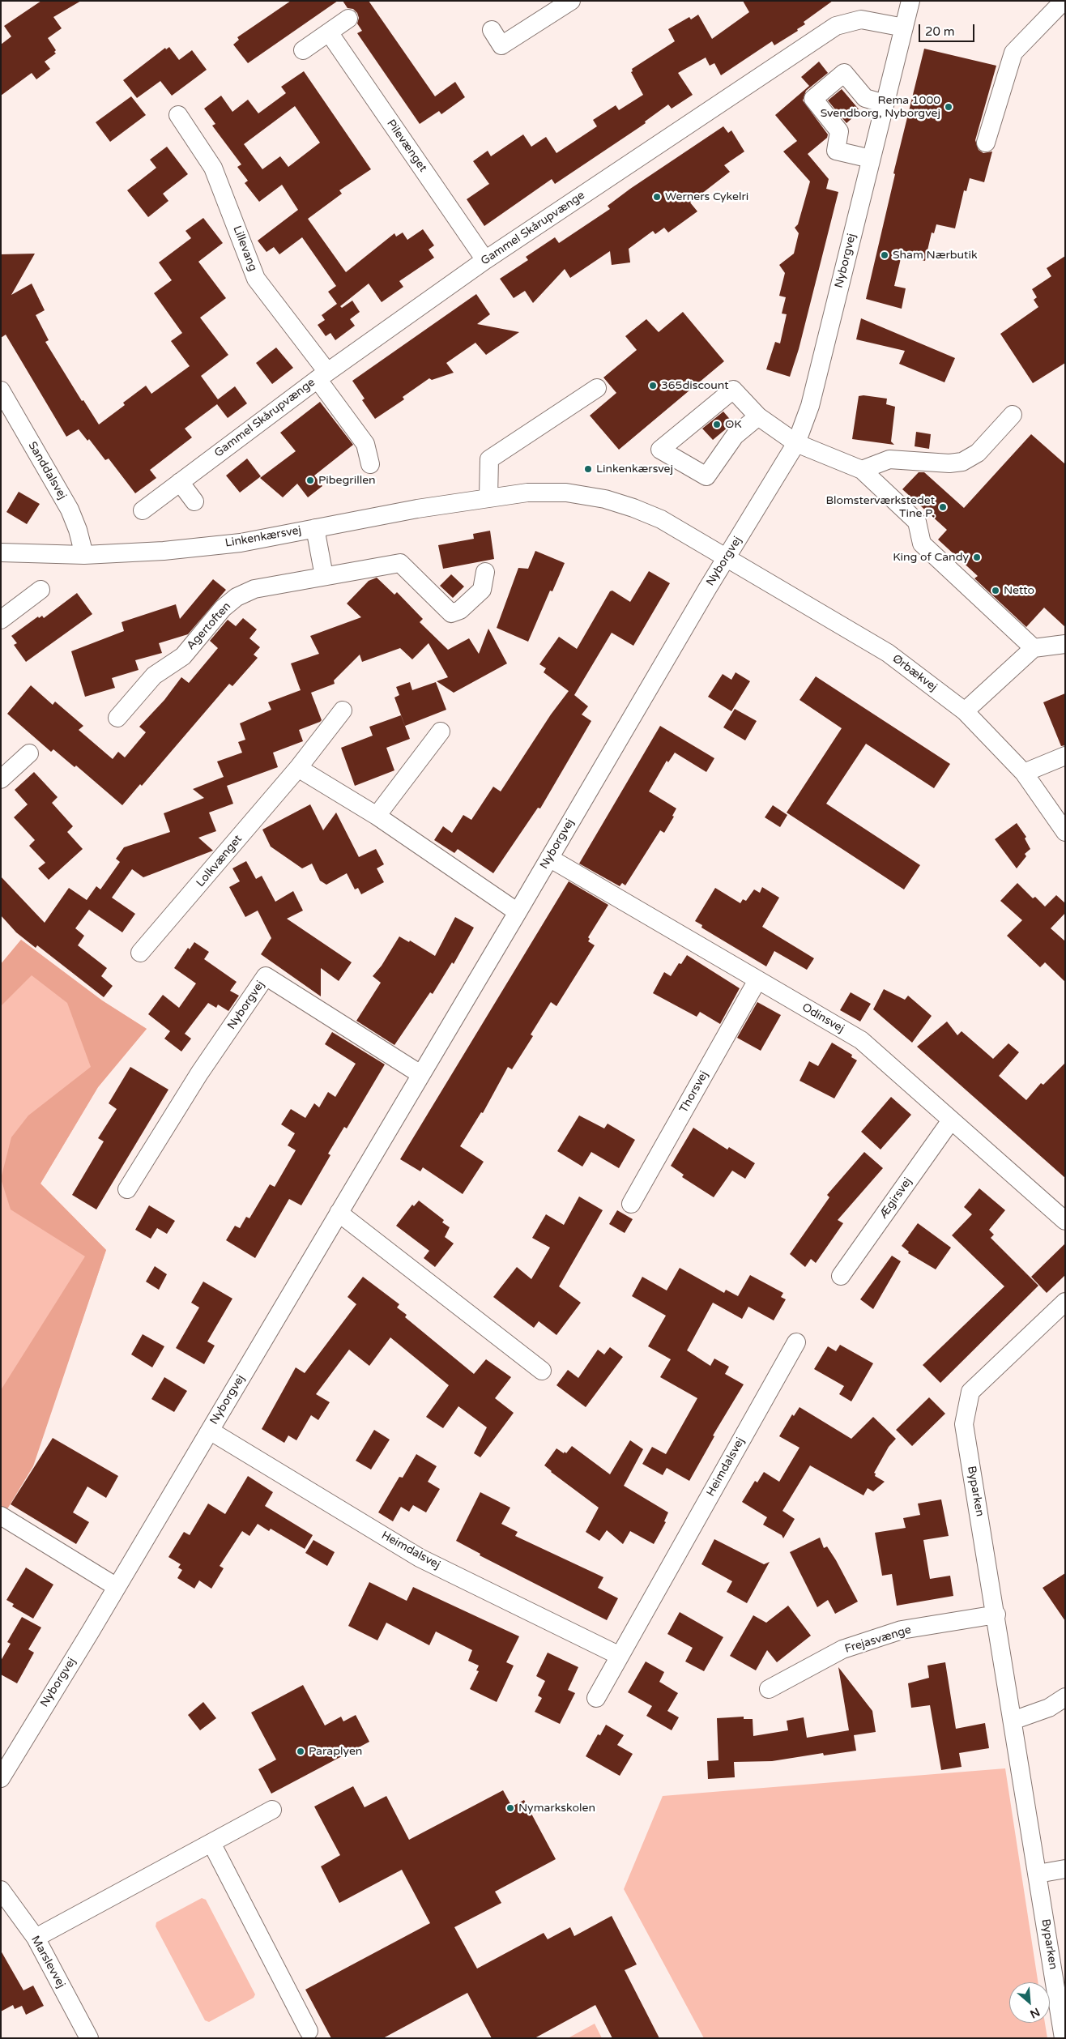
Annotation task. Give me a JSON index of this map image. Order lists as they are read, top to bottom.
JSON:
{
  "streets": {
    "street": [
      "Pilevænget",
      "Gammel Skårupvænge",
      "Lillevang",
      "Nyborgvej",
      "Sanddalsvej",
      "Linkenkærsvej",
      "Agertoften",
      "Ørbækvej",
      "Lolkvænget",
      "Odinsvej",
      "Thorsvej",
      "Ægirsvej",
      "Heimdalsvej",
      "Byparken",
      "Frejasvænge",
      "Marslevvej"
    ]
  },
  "crossings": [
    ["Pilevænget", "Gammel Skårupvænge"],
    ["Gammel Skårupvænge", "Lillevang"],
    ["Gammel Skårupvænge", "Nyborgvej"],
    ["Nyborgvej", "Linkenkærsvej"],
    ["Nyborgvej", "Ørbækvej"],
    ["Nyborgvej", "Odinsvej"],
    ["Nyborgvej", "Heimdalsvej"],
    ["Sanddalsvej", "Linkenkærsvej"],
    ["Linkenkærsvej", "Ørbækvej"],
    ["Odinsvej", "Thorsvej"],
    ["Odinsvej", "Ægirsvej"],
    ["Byparken", "Frejasvænge"]
  ],
  "places": [
    "Rema 1000 Svendborg, Nyborgvej",
    "Werners Cykelri",
    "Sham Nærbutik",
    "365discount",
    "OK",
    "Linkenkærsvej",
    "Pibegrillen",
    "Blomsterværkstedet Tine P.",
    "King of Candy",
    "Netto",
    "Paraplyen",
    "Nymarkskolen"
  ],
  "scale_bar": "20 m",
  "north": "bottom right"
}
